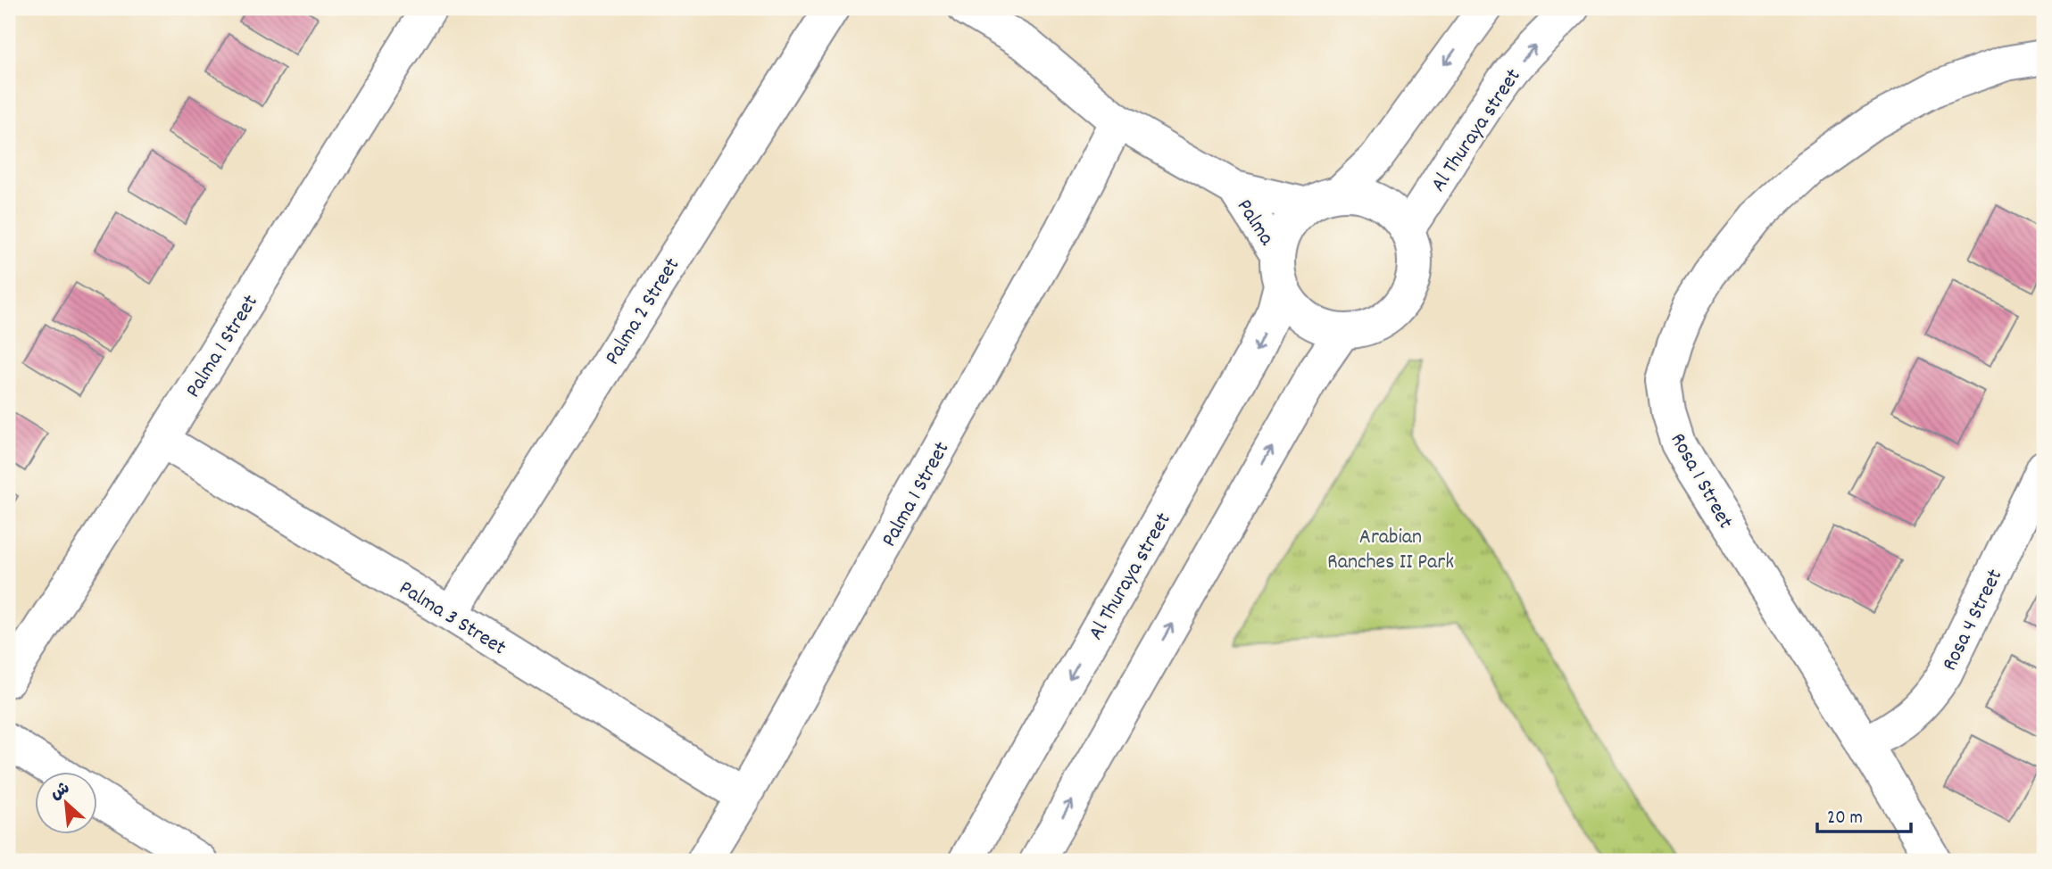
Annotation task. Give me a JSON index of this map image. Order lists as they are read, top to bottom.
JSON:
{
  "streets": {
    "street": [
      "Al Thuraya street",
      "Palma",
      "Palma 2 Street",
      "Palma 1 Street",
      "Rosa 1 Street",
      "Palma 3 Street",
      "Rosa 4 Street"
    ]
  },
  "crossings": [
    ["Al Thuraya street", "Palma"],
    ["Palma 2 Street", "Palma 3 Street"],
    ["Palma 1 Street", "Palma 3 Street"],
    ["Rosa 1 Street", "Rosa 4 Street"]
  ],
  "parks": ["Arabian Ranches II Park"],
  "scale_bar": "20 m",
  "north": "top left"
}
